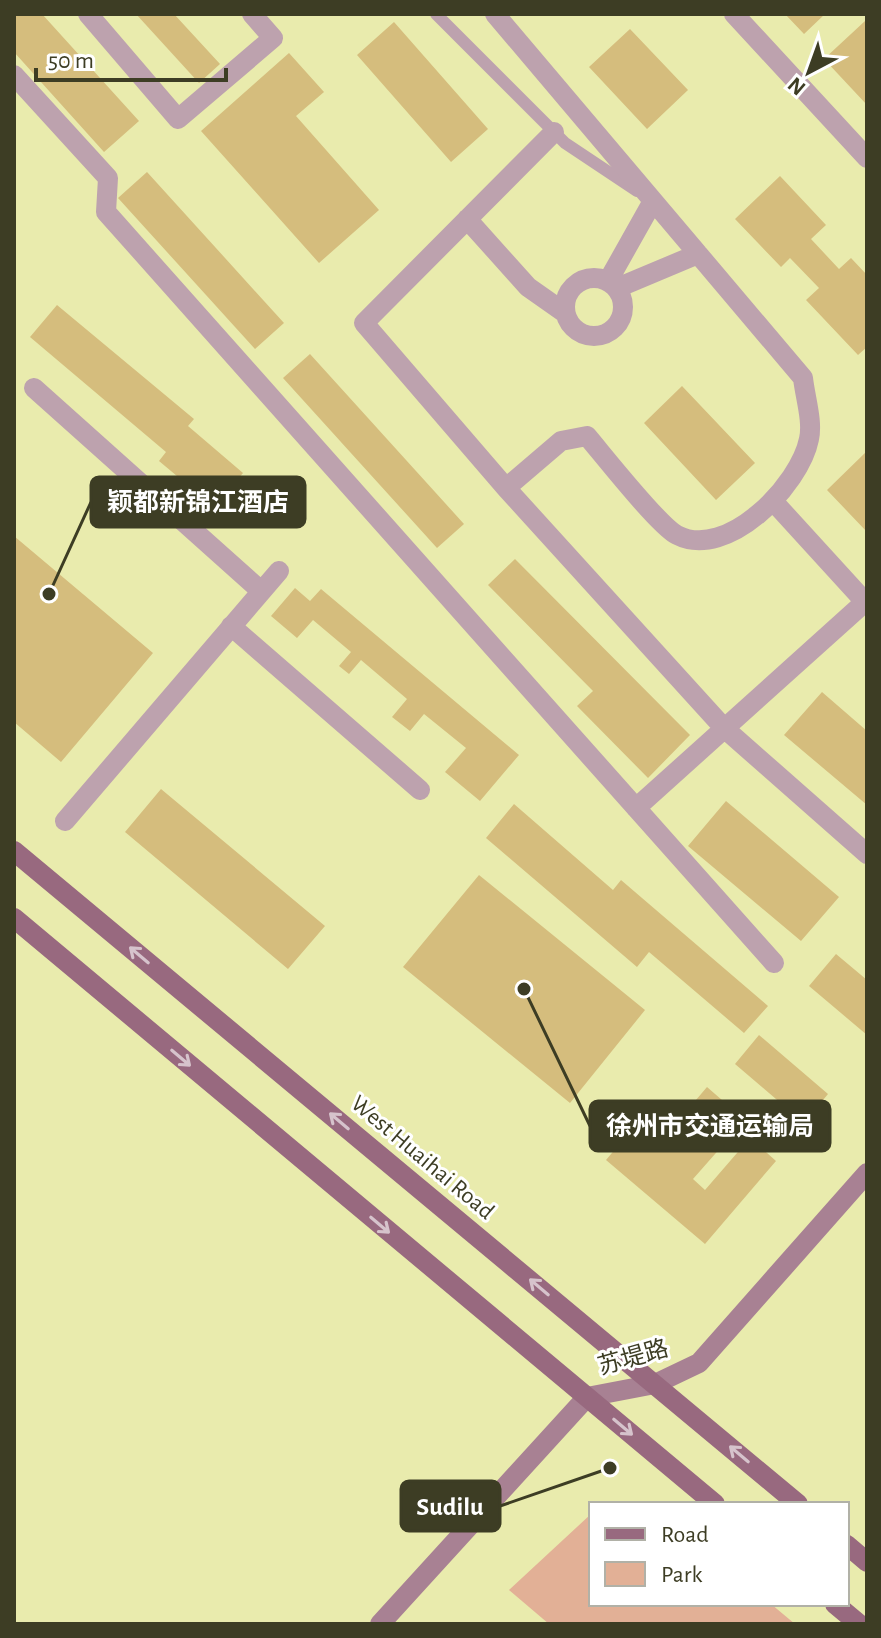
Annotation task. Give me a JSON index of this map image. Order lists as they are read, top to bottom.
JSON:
{
  "streets": {
    "main road": ["West Huaihai Road"],
    "street": ["苏堤路"]
  },
  "crossings": [
    ["West Huaihai Road", "苏堤路"]
  ],
  "places": ["颖都新锦江酒店", "徐州市交通运输局", "Sudilu"],
  "legend": ["Road", "Park"],
  "scale_bar": "50 m",
  "north": "bottom left"
}
